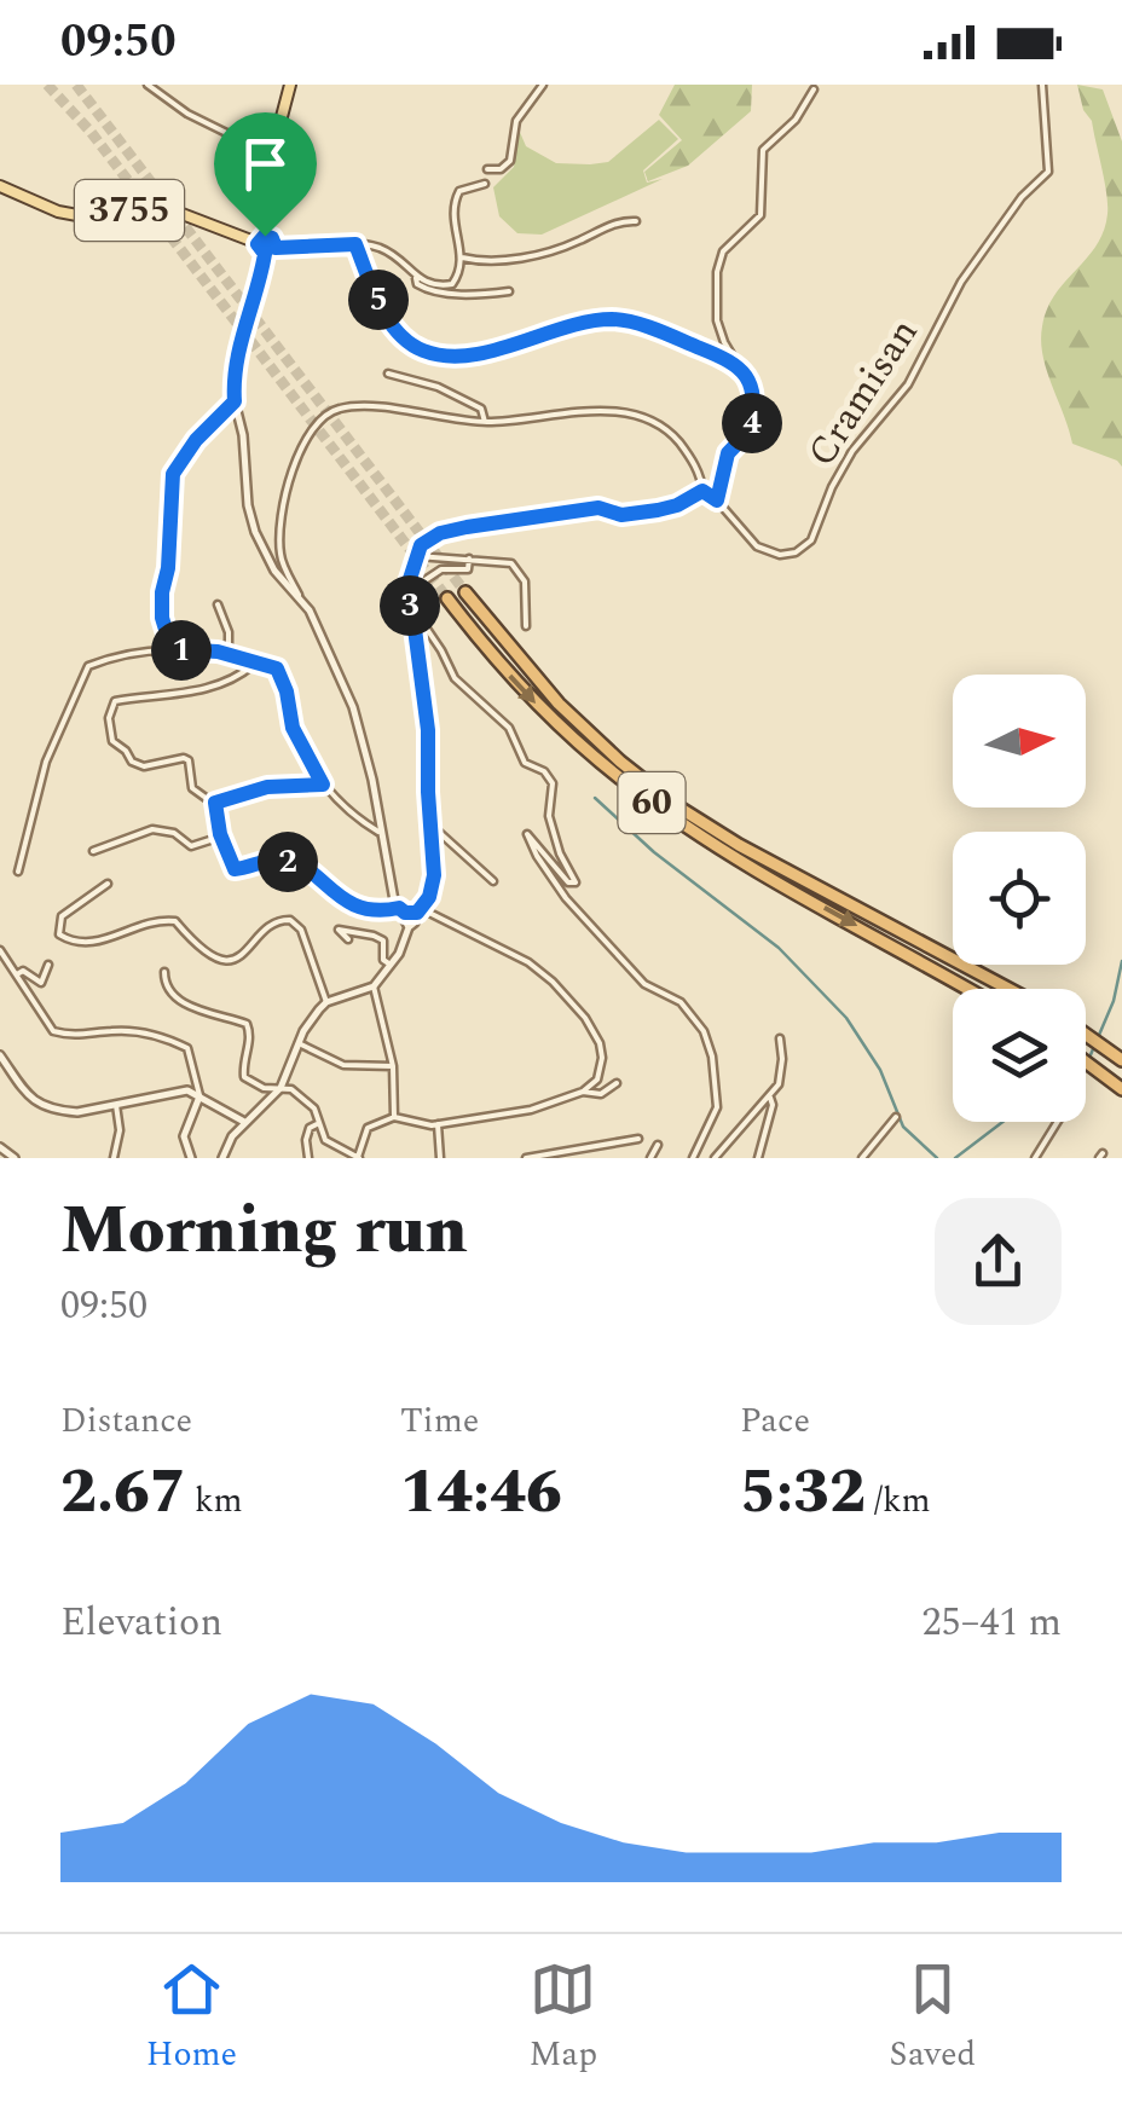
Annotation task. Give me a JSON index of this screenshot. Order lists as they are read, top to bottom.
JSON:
{
  "streets": {
    "highway": ["60"],
    "main road": ["3755"],
    "street": ["Cramisan"]
  },
  "north": "right",
  "page": {
    "status": "09:50",
    "pins": [
      "5",
      "4",
      "3",
      "1",
      "2"
    ],
    "heading": ["Morning run", "09:50"],
    "stats": [
      ["Distance", "2.67 km"],
      ["Time", "14:46"],
      ["Pace", "5:32 /km"]
    ],
    "chart": ["Elevation", "25–41 m"],
    "tabs": ["Home", "Map", "Saved"]
  }
}
